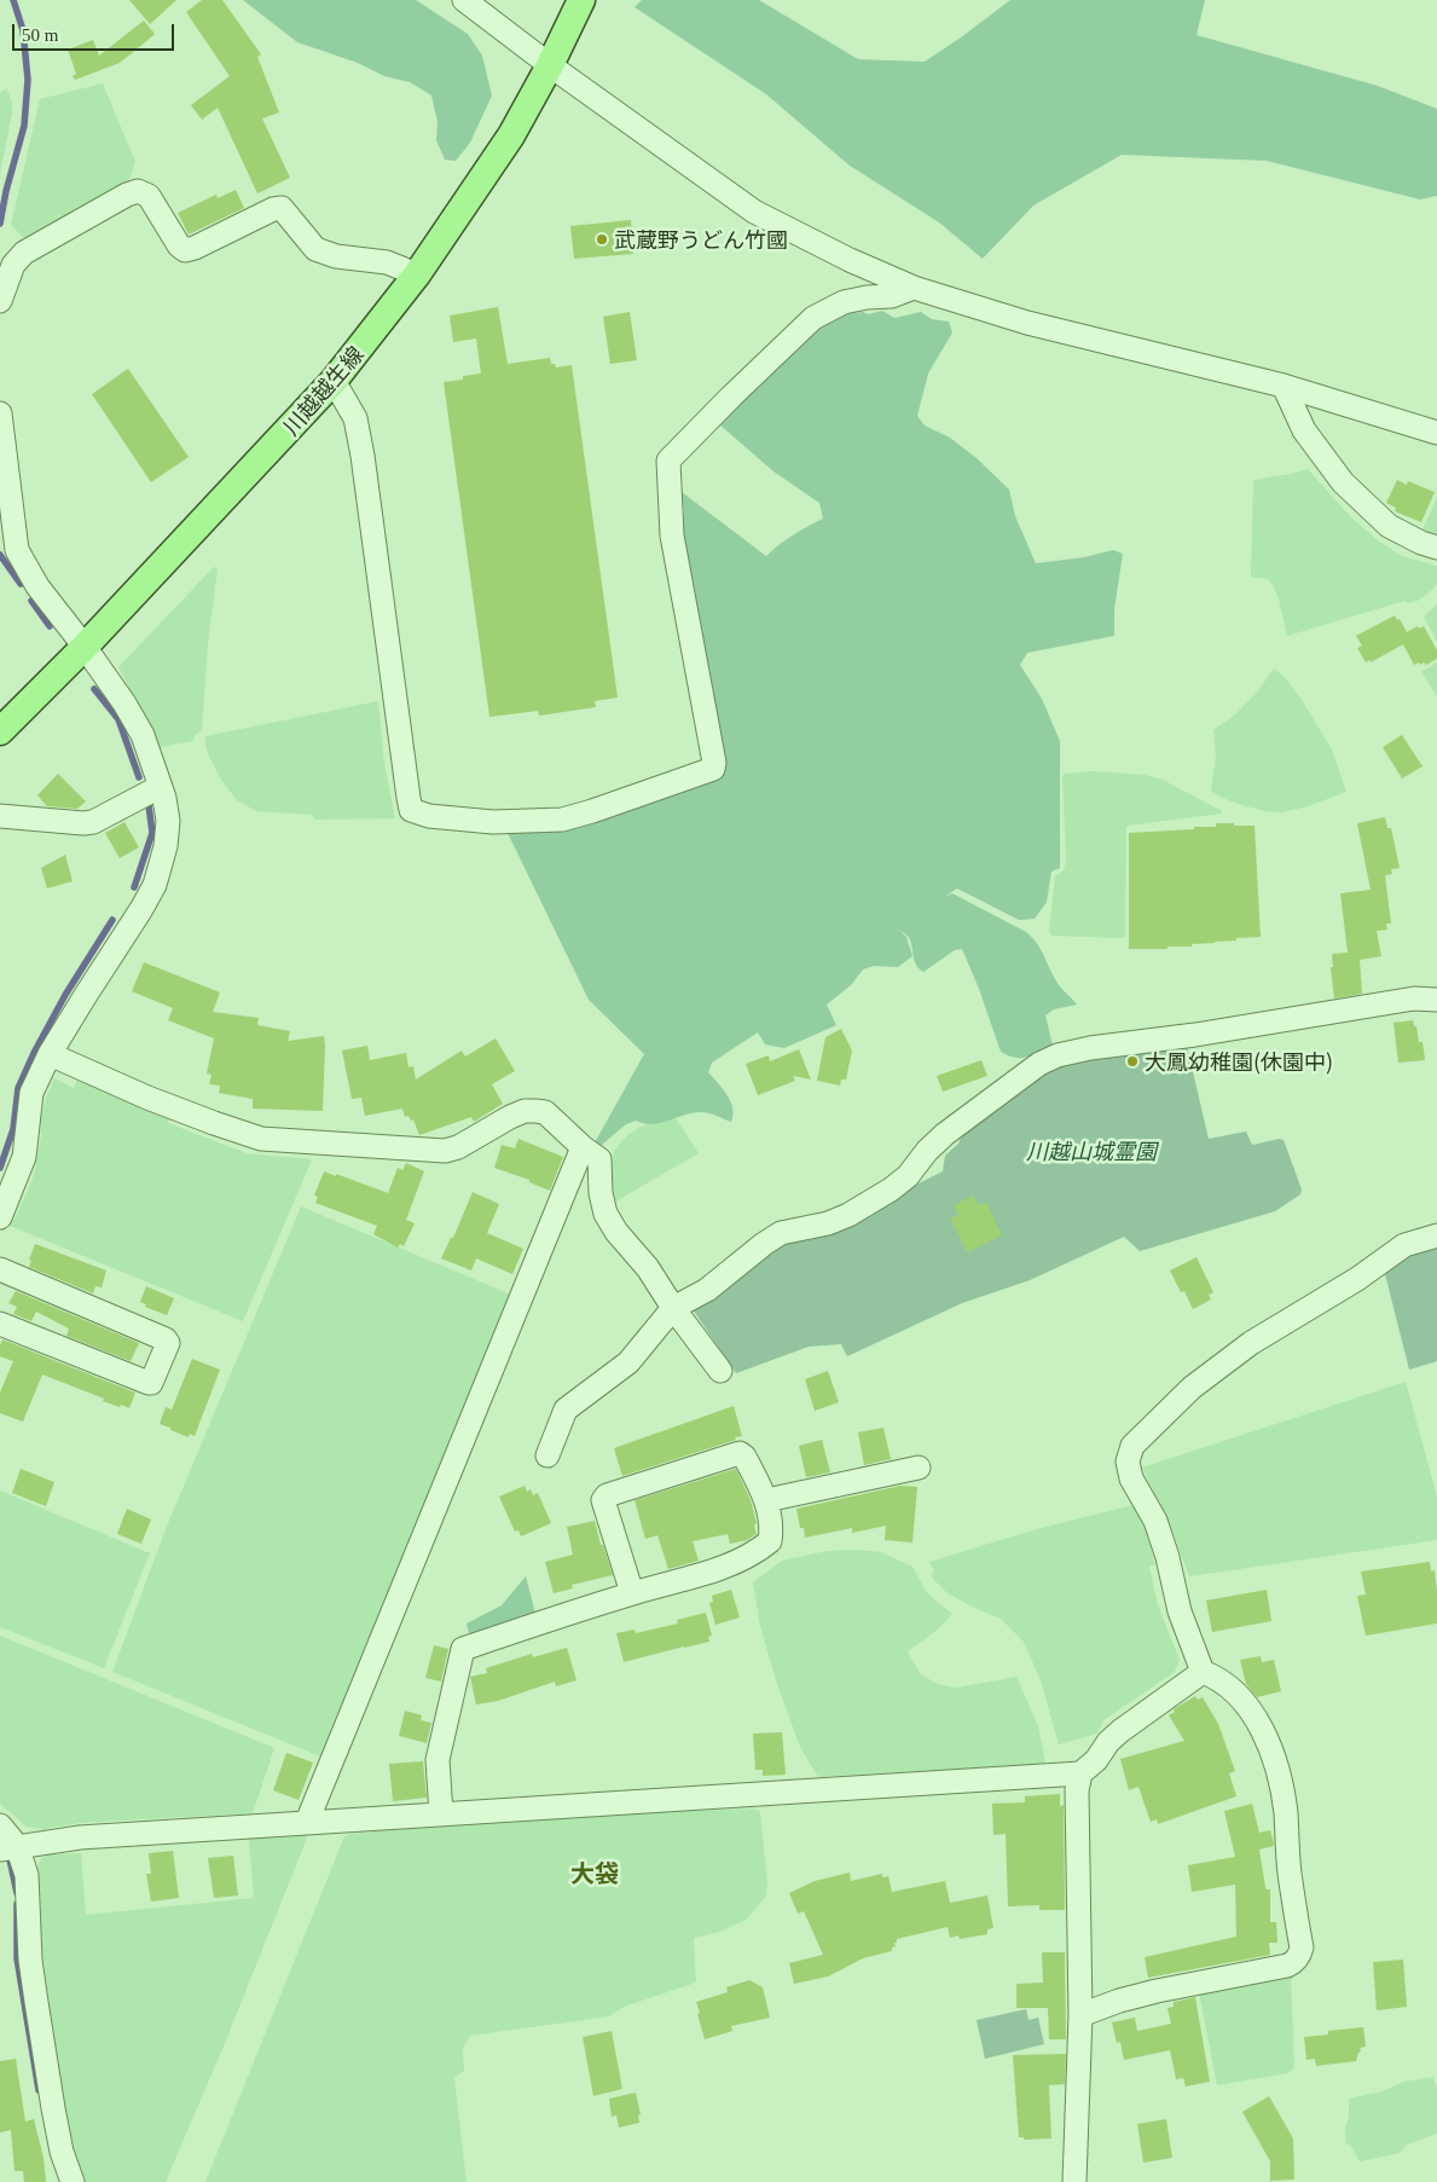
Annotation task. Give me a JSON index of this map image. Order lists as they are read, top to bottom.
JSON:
{
  "streets": {
    "main road": ["川越越生線"]
  },
  "districts": ["大袋"],
  "parks": ["川越山城霊園"],
  "places": ["武蔵野うどん竹國", "大鳳幼稚園(休園中)"],
  "scale_bar": "50 m"
}
